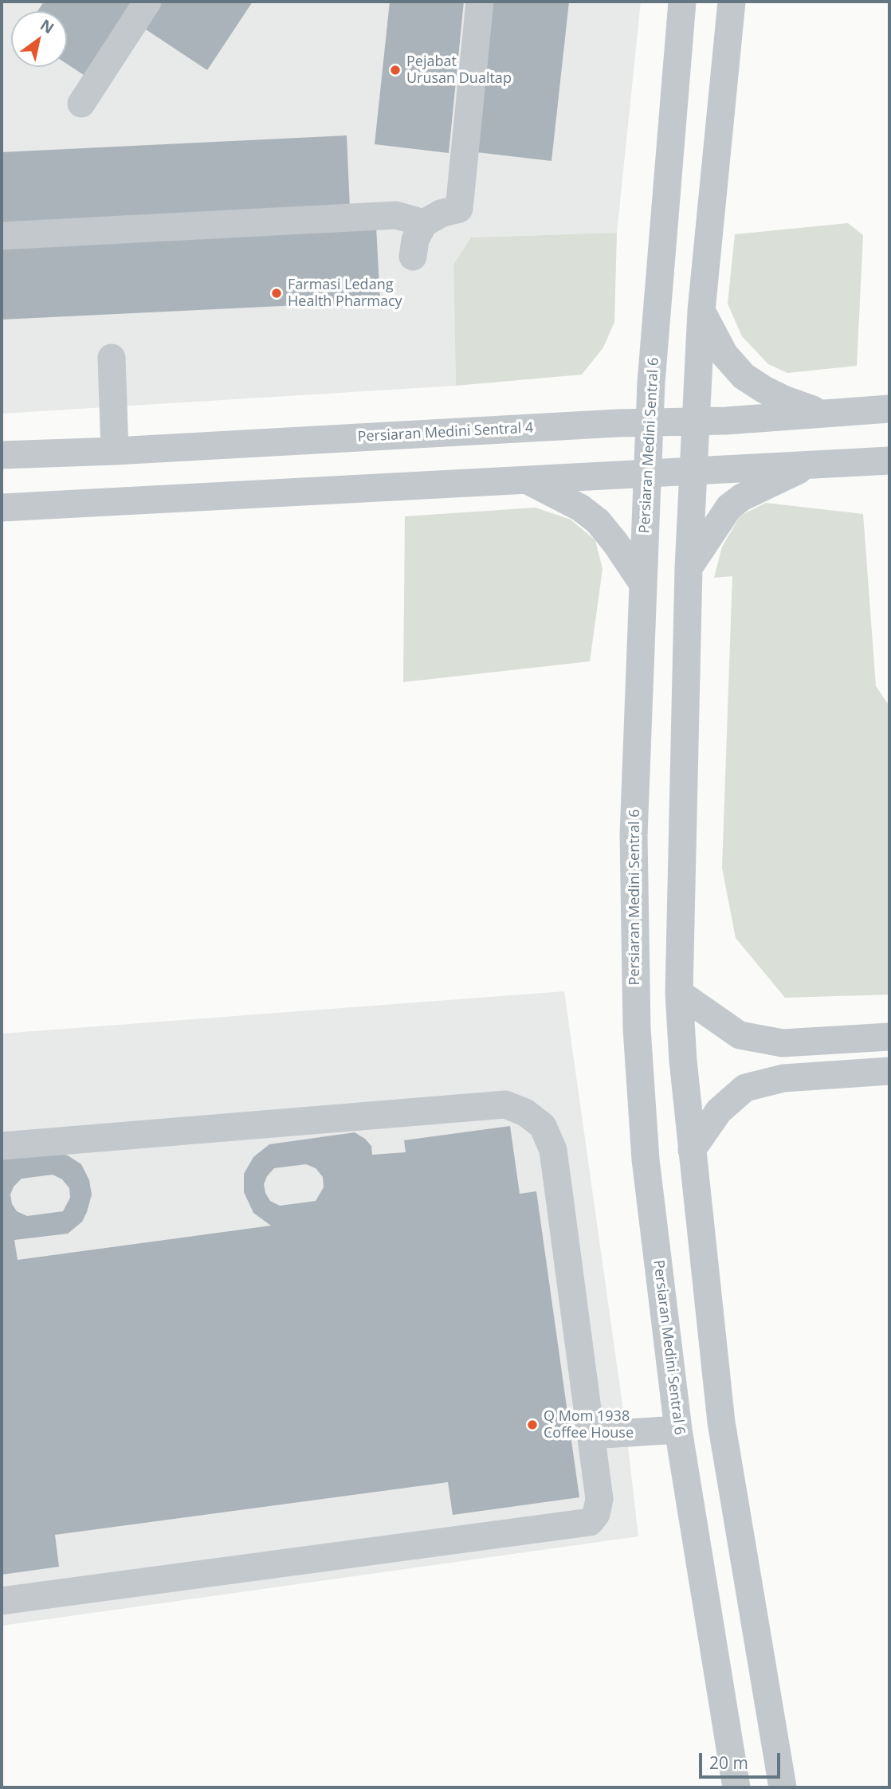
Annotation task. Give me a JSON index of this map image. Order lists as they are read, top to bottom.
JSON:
{
  "streets": {
    "street": ["Persiaran Medini Sentral 4", "Persiaran Medini Sentral 6"]
  },
  "crossings": [
    ["Persiaran Medini Sentral 4", "Persiaran Medini Sentral 6"]
  ],
  "places": ["Pejabat Urusan Dualtap", "Farmasi Ledang Health Pharmacy", "Q Mom 1938 Coffee House"],
  "scale_bar": "20 m",
  "north": "top right"
}
